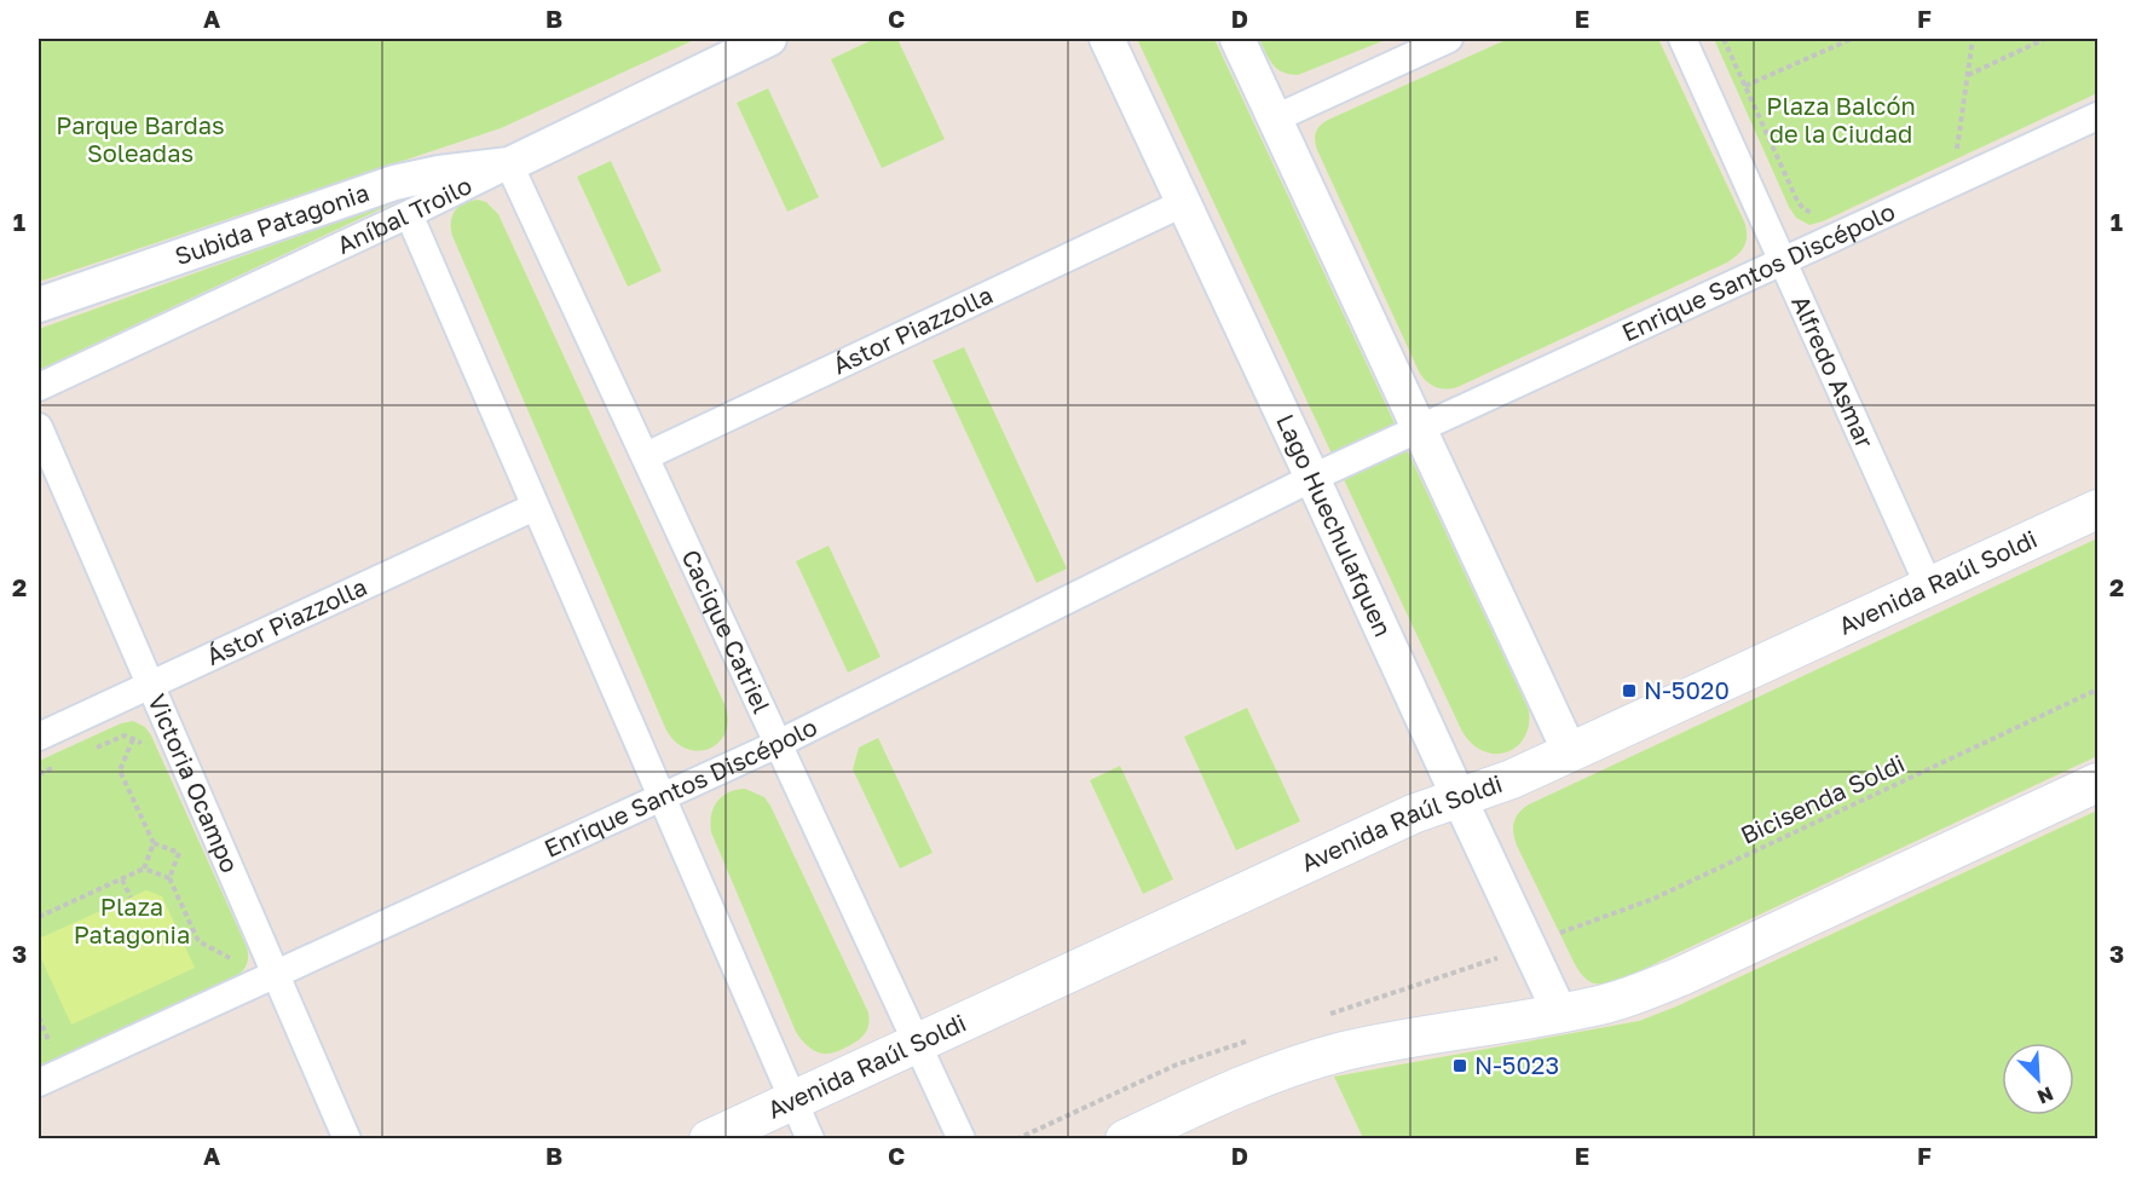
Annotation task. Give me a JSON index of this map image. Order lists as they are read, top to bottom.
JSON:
{
  "streets": {
    "main road": ["Avenida Raúl Soldi"],
    "street": [
      "Aníbal Troilo",
      "Subida Patagonia",
      "Enrique Santos Discépolo",
      "Ástor Piazzolla",
      "Alfredo Asmar",
      "Lago Huechulafquen",
      "Cacique Catriel",
      "Victoria Ocampo"
    ],
    "path": ["Bicisenda Soldi"]
  },
  "crossings": [
    ["Aníbal Troilo", "Subida Patagonia"],
    ["Aníbal Troilo", "Cacique Catriel"],
    ["Subida Patagonia", "Cacique Catriel"],
    ["Enrique Santos Discépolo", "Alfredo Asmar"],
    ["Enrique Santos Discépolo", "Lago Huechulafquen"],
    ["Enrique Santos Discépolo", "Cacique Catriel"],
    ["Enrique Santos Discépolo", "Victoria Ocampo"],
    ["Ástor Piazzolla", "Lago Huechulafquen"],
    ["Ástor Piazzolla", "Cacique Catriel"],
    ["Ástor Piazzolla", "Victoria Ocampo"],
    ["Alfredo Asmar", "Avenida Raúl Soldi"],
    ["Lago Huechulafquen", "Avenida Raúl Soldi"],
    ["Avenida Raúl Soldi", "Cacique Catriel"]
  ],
  "parks": ["Plaza Balcón de la Ciudad", "Parque Bardas Soleadas", "Plaza Patagonia"],
  "places": {
    "transit": ["N-5020", "N-5023"]
  },
  "north": "bottom right",
  "grid": {
    "columns": [
      "A",
      "B",
      "C",
      "D",
      "E",
      "F"
    ],
    "rows": ["1", "2", "3"]
  }
}
